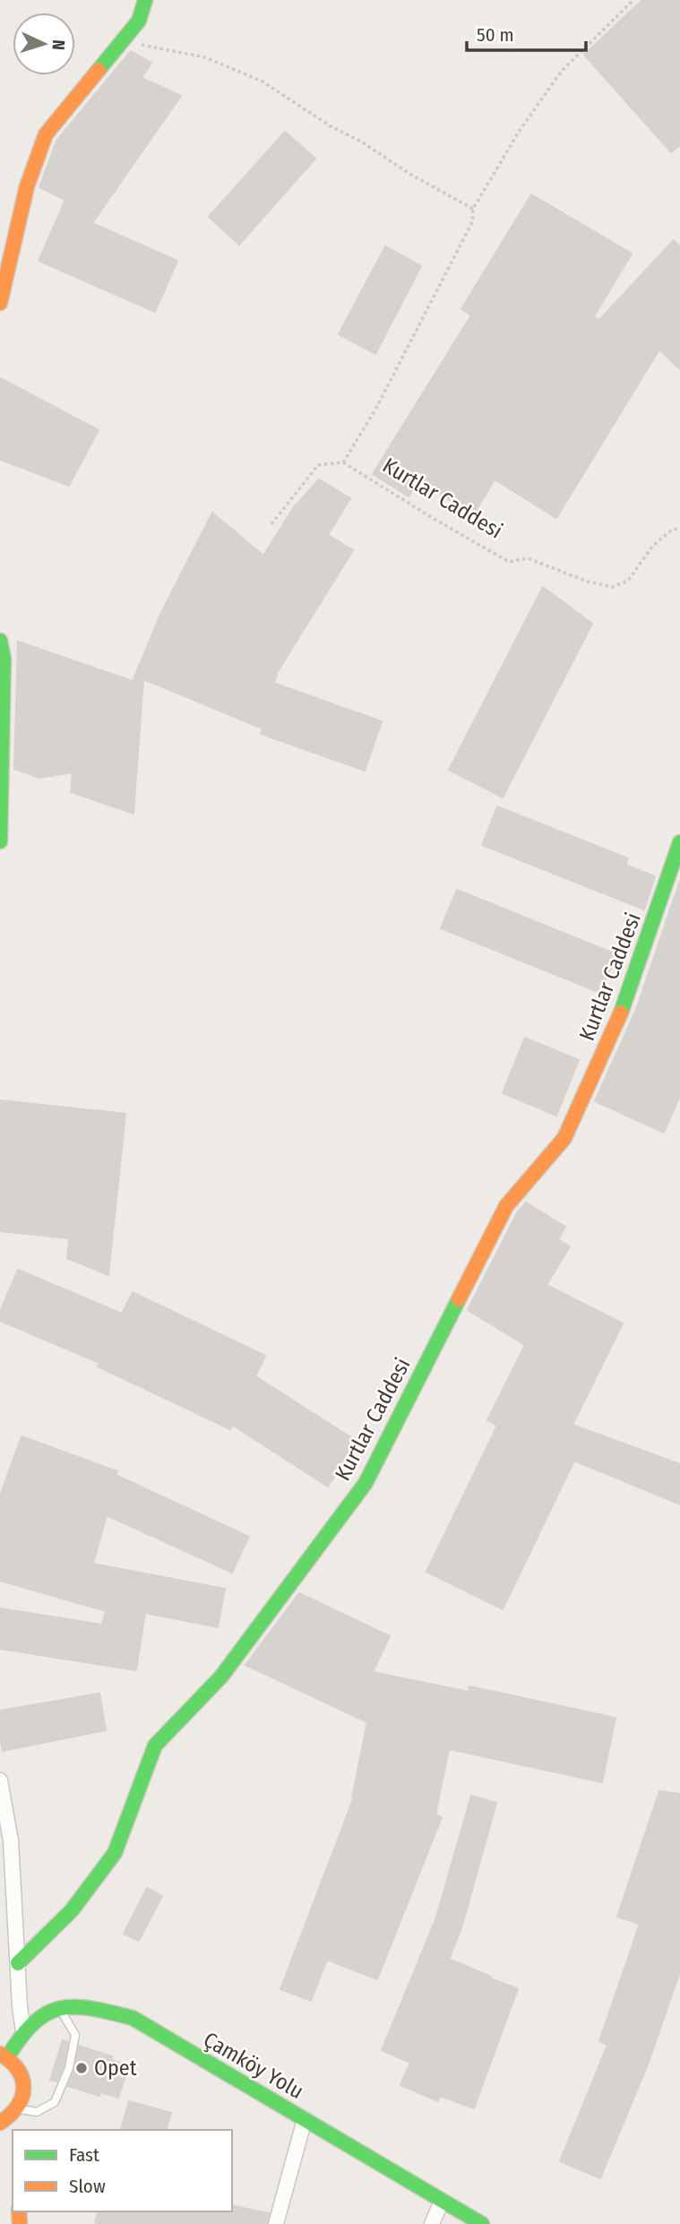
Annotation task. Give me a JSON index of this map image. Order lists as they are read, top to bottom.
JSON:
{
  "streets": {
    "street": ["Kurtlar Caddesi", "Çamköy Yolu"]
  },
  "places": ["Opet"],
  "legend": ["Fast", "Slow"],
  "scale_bar": "50 m",
  "north": "right"
}
